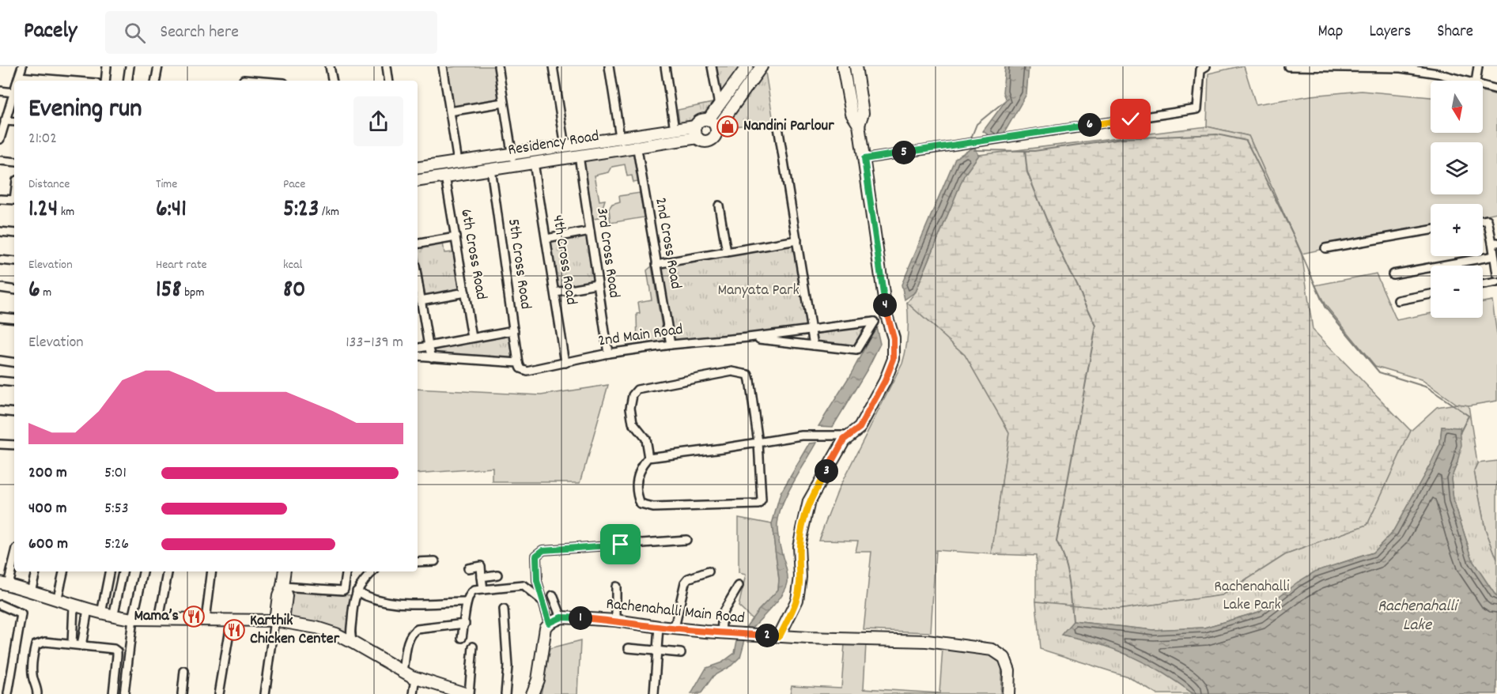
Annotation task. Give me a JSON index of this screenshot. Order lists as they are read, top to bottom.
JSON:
{
  "streets": {
    "street": [
      "Residency Road",
      "2nd Cross Road",
      "3rd Cross Road",
      "6th Cross Road",
      "4th Cross Road",
      "5th Cross Road",
      "2nd Main Road",
      "Rachenahalli Main Road"
    ]
  },
  "crossings": [
    ["Residency Road", "2nd Cross Road"],
    ["Residency Road", "3rd Cross Road"],
    ["Residency Road", "6th Cross Road"],
    ["Residency Road", "4th Cross Road"],
    ["Residency Road", "5th Cross Road"],
    ["2nd Cross Road", "2nd Main Road"],
    ["3rd Cross Road", "2nd Main Road"],
    ["4th Cross Road", "2nd Main Road"],
    ["5th Cross Road", "2nd Main Road"]
  ],
  "water": ["Rachenahalli Lake"],
  "parks": ["Manyata Park", "Rachenahalli Lake Park"],
  "places": {
    "shop": ["Nandini Parlour"],
    "restaurant": ["Mama’s", "Karthik Chicken Center"]
  },
  "north": "bottom",
  "page": {
    "header": "Pacely",
    "search": "Search here",
    "nav": ["Map", "Layers", "Share"],
    "map_buttons": ["+", "−"],
    "heading": ["Evening run", "21:02"],
    "pins": [
      "6",
      "5",
      "4",
      "3",
      "1",
      "2"
    ],
    "stats": [
      ["Distance", "1.24 km"],
      ["Time", "6:41"],
      ["Pace", "5:23 /km"],
      ["Elevation", "6 m"],
      ["Heart rate", "158 bpm"],
      ["kcal", "80"]
    ],
    "chart": ["Elevation", "133–139 m"],
    "list": [
      {
        "name": "200 m",
        "note": "5:01"
      },
      {
        "name": "400 m",
        "note": "5:53"
      },
      {
        "name": "600 m",
        "note": "5:26"
      }
    ]
  }
}
